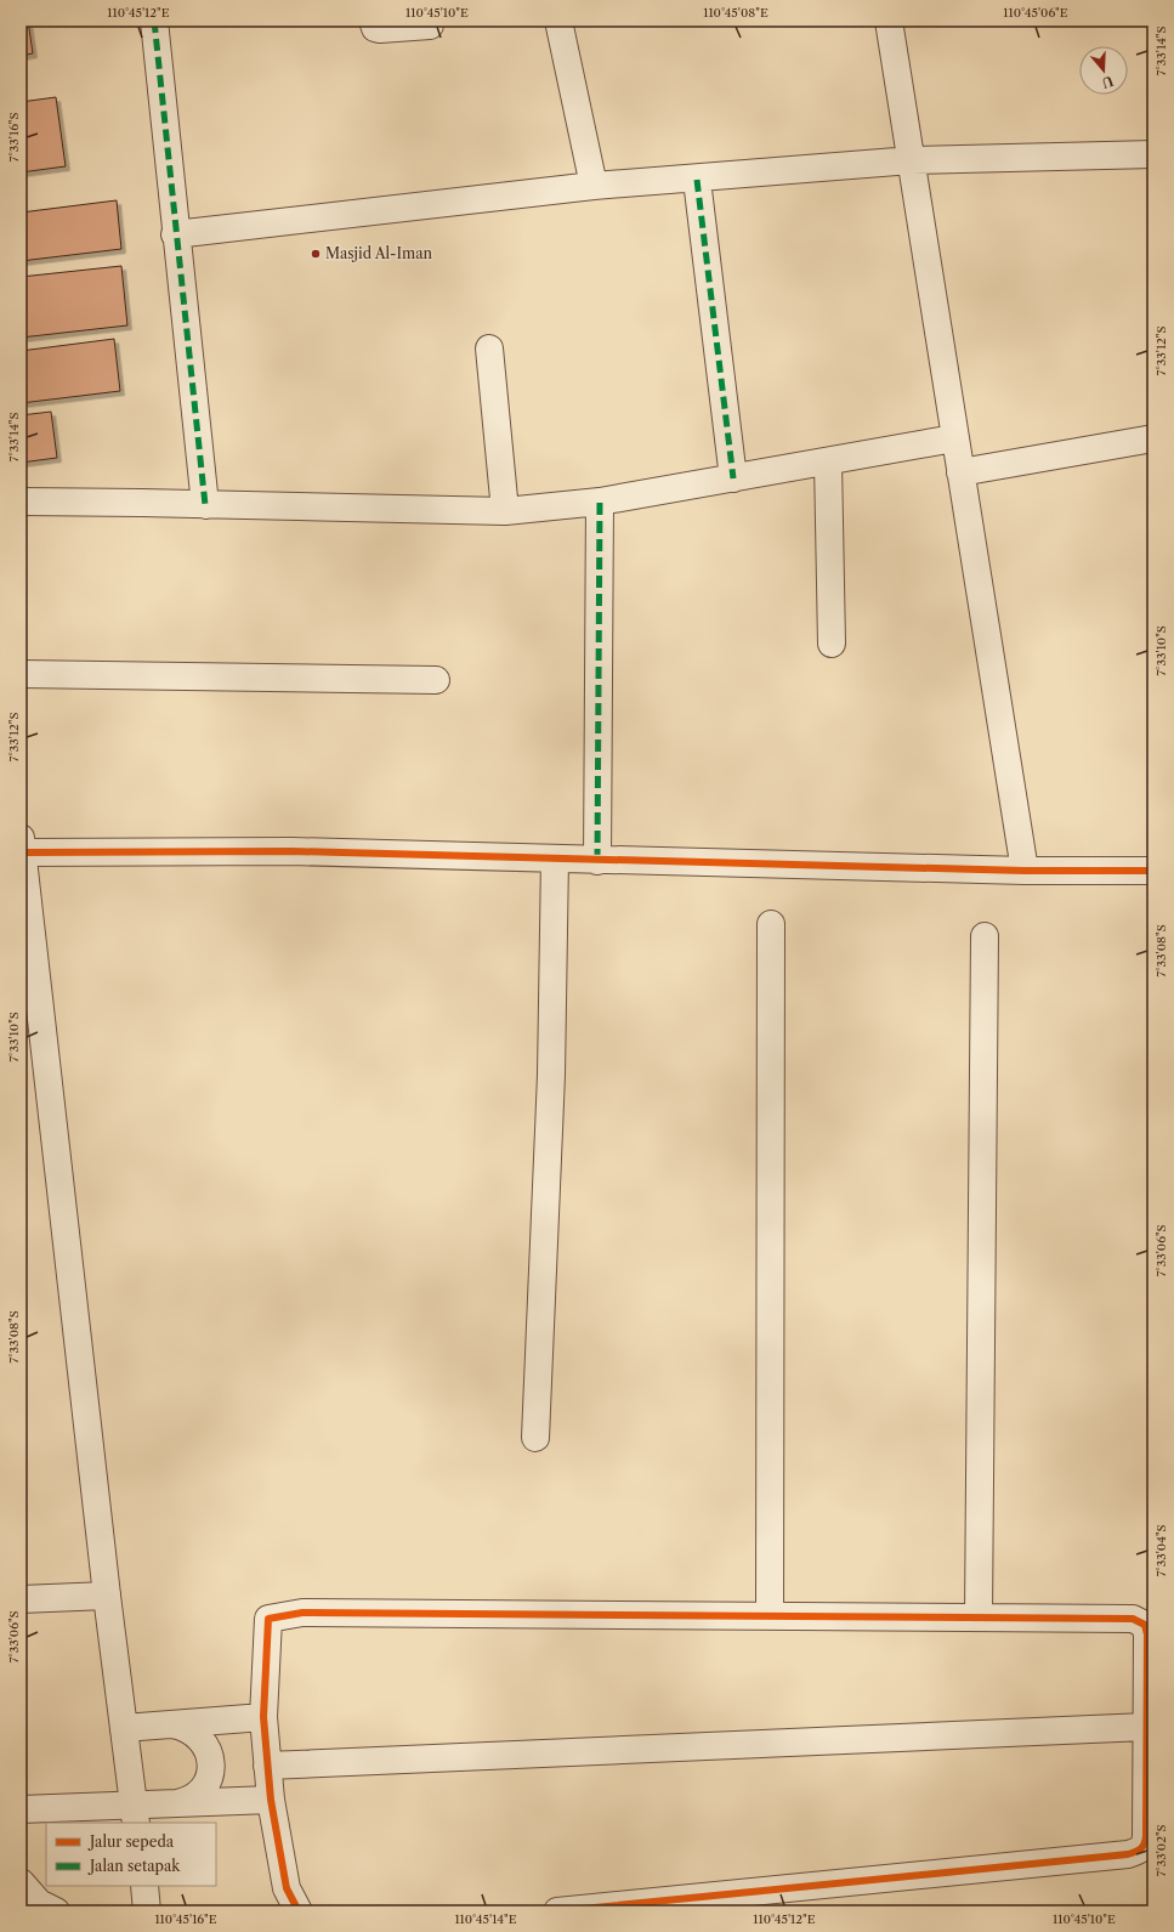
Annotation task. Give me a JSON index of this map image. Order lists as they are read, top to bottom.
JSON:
{
  "places": ["Masjid Al-Iman"],
  "legend": ["Jalur sepeda", "Jalan setapak"],
  "north": "bottom",
  "coordinates": [
    "110°45'12\"E",
    "110°45'10\"E",
    "110°45'08\"E",
    "110°45'06\"E",
    "7°33'14\"S",
    "7°33'16\"S",
    "7°33'12\"S",
    "7°33'10\"S",
    "7°33'08\"S",
    "7°33'06\"S",
    "7°33'04\"S",
    "7°33'02\"S",
    "110°45'16\"E",
    "110°45'14\"E"
  ]
}
